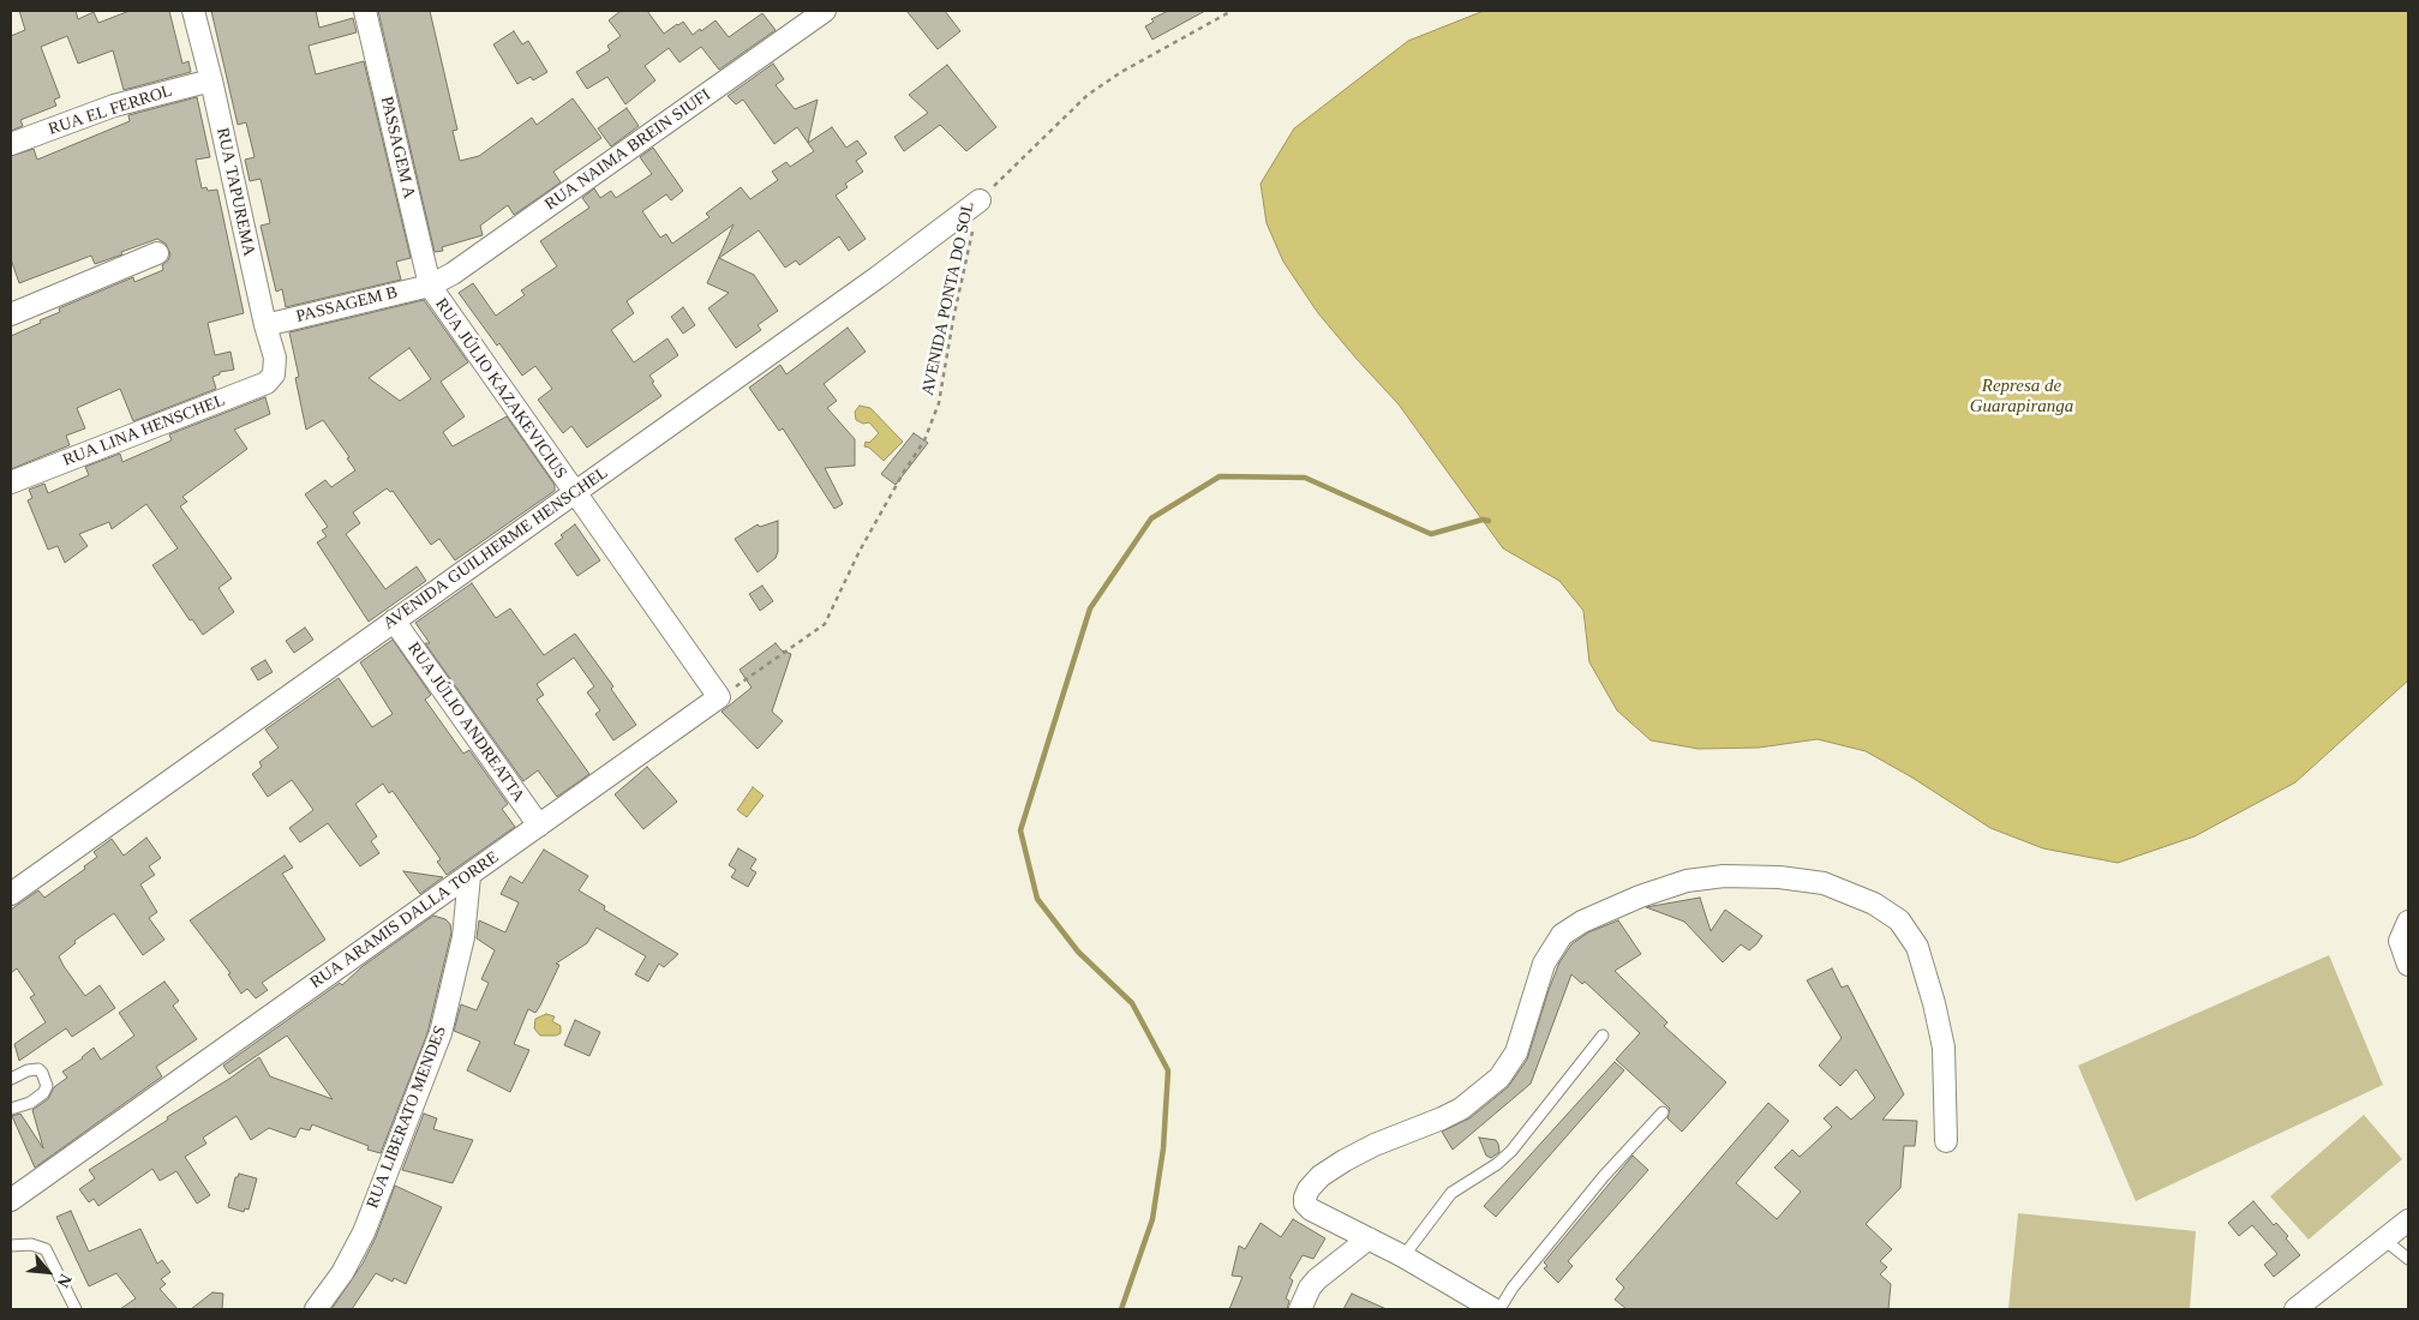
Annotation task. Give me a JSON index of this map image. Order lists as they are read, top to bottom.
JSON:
{
  "streets": {
    "street": [
      "RUA EL FERROL",
      "PASSAGEM A",
      "RUA NAIMA BREIN SIUFI",
      "RUA TAPUREMA",
      "PASSAGEM B",
      "RUA JÚLIO KAZAKEVICIUS",
      "RUA LINA HENSCHEL",
      "AVENIDA GUILHERME HENSCHEL",
      "RUA JÚLIO ANDREATTA",
      "RUA ARAMIS DALLA TORRE",
      "RUA LIBERATO MENDES"
    ],
    "path": ["AVENIDA PONTA DO SOL"]
  },
  "crossings": [
    ["RUA EL FERROL", "RUA TAPUREMA"],
    ["PASSAGEM A", "RUA NAIMA BREIN SIUFI"],
    ["PASSAGEM A", "PASSAGEM B"],
    ["PASSAGEM A", "RUA JÚLIO KAZAKEVICIUS"],
    ["RUA NAIMA BREIN SIUFI", "PASSAGEM B"],
    ["RUA NAIMA BREIN SIUFI", "RUA JÚLIO KAZAKEVICIUS"],
    ["RUA TAPUREMA", "PASSAGEM B"],
    ["RUA TAPUREMA", "RUA LINA HENSCHEL"],
    ["AVENIDA PONTA DO SOL", "RUA JÚLIO KAZAKEVICIUS"],
    ["AVENIDA PONTA DO SOL", "AVENIDA GUILHERME HENSCHEL"],
    ["AVENIDA PONTA DO SOL", "RUA ARAMIS DALLA TORRE"],
    ["PASSAGEM B", "RUA JÚLIO KAZAKEVICIUS"],
    ["RUA JÚLIO KAZAKEVICIUS", "AVENIDA GUILHERME HENSCHEL"],
    ["RUA JÚLIO KAZAKEVICIUS", "RUA ARAMIS DALLA TORRE"],
    ["AVENIDA GUILHERME HENSCHEL", "RUA JÚLIO ANDREATTA"],
    ["RUA JÚLIO ANDREATTA", "RUA ARAMIS DALLA TORRE"],
    ["RUA ARAMIS DALLA TORRE", "RUA LIBERATO MENDES"]
  ],
  "water": ["Represa de Guarapiranga"],
  "north": "bottom right"
}
